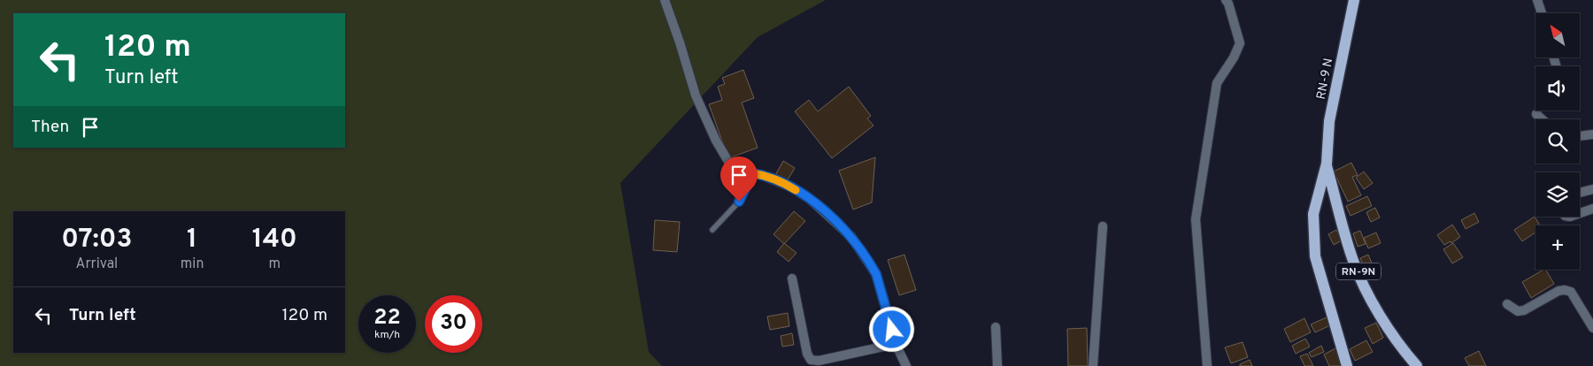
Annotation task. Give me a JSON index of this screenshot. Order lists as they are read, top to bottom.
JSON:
{
  "streets": {
    "main road": ["RN-9 N", "RN-9N"]
  },
  "crossings": [
    ["RN-9 N", "RN-9N"]
  ],
  "north": "top left",
  "page": {
    "map_buttons": "+",
    "turn": ["120 m", "Turn left"],
    "then": "Then",
    "eta": [
      "07:03",
      "Arrival",
      "1",
      "min",
      "140",
      "m"
    ],
    "list": [
      {
        "name": "Turn left",
        "value": "120 m"
      }
    ],
    "speed": "22 km/h",
    "limit": "30"
  }
}
